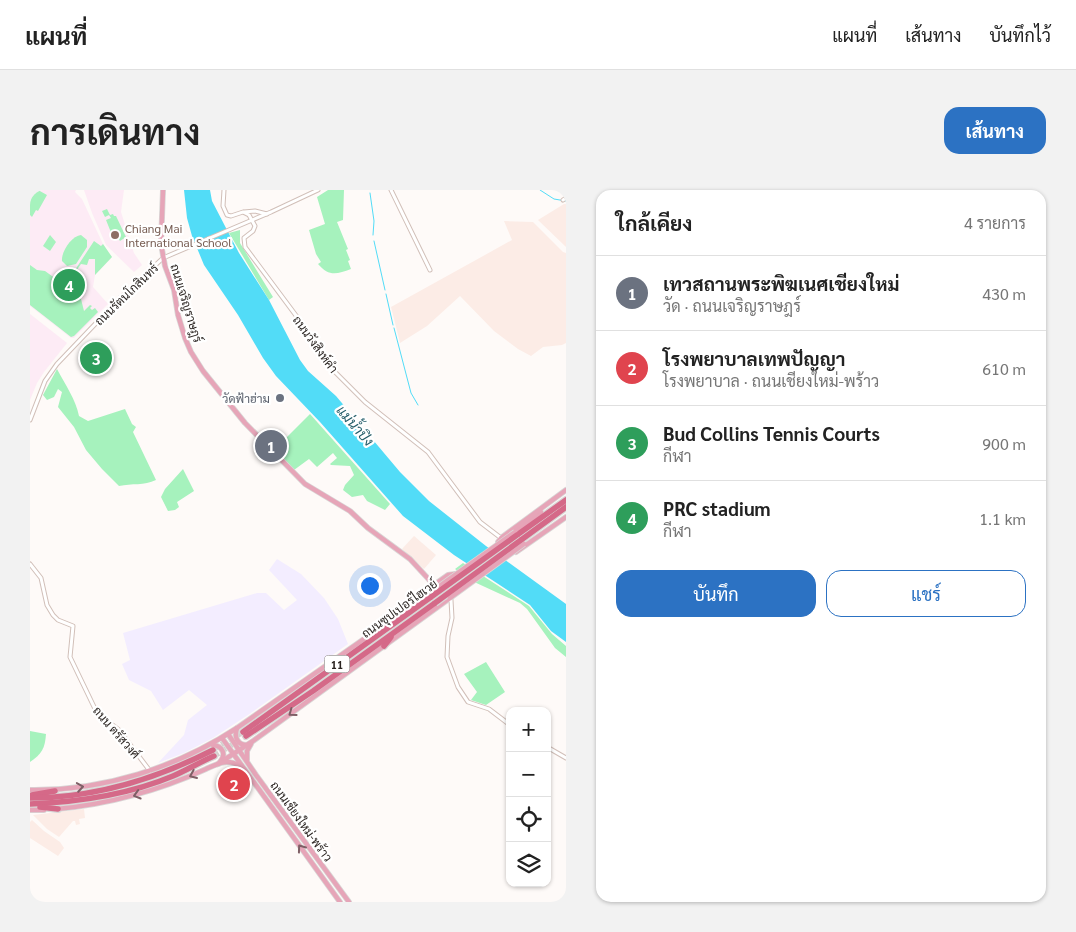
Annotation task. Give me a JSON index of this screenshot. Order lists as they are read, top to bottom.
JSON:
{
  "streets": {
    "highway": ["ถนนซุปเปอร์ไฮเวย์", "11"],
    "main road": ["ถนนเจริญราษฎร์", "ถนนเชียงใหม่-พร้าว"],
    "street": ["ถนนรัตนโกสินทร์", "ถนนวังสิงห์คำ", "ถนน ตรัสวงศ์"]
  },
  "crossings": [
    ["ถนนรัตนโกสินทร์", "ถนนเจริญราษฎร์"],
    ["ถนนรัตนโกสินทร์", "ถนนวังสิงห์คำ"]
  ],
  "water": ["แม่น้ำปิง"],
  "places": ["Chiang Mai International School", "วัดฟ้าฮ่าม"],
  "page": {
    "header": "แผนที่",
    "nav": ["แผนที่", "เส้นทาง", "บันทึกไว้"],
    "buttons": [
      "เส้นทาง",
      ["บันทึก", "แชร์"]
    ],
    "title": "การเดินทาง",
    "heading": ["ใกล้เคียง", "4 รายการ"],
    "list": [
      {
        "mark": "1",
        "name": "เทวสถานพระพิฆเนศเชียงใหม่",
        "note": "วัด · ถนนเจริญราษฎร์",
        "value": "430 m"
      },
      {
        "mark": "2",
        "name": "โรงพยาบาลเทพปัญญา",
        "note": "โรงพยาบาล · ถนนเชียงใหม่-พร้าว",
        "value": "610 m"
      },
      {
        "mark": "3",
        "name": "Bud Collins Tennis Courts",
        "note": "กีฬา",
        "value": "900 m"
      },
      {
        "mark": "4",
        "name": "PRC stadium",
        "note": "กีฬา",
        "value": "1.1 km"
      }
    ],
    "pins": [
      "4",
      "3",
      "1",
      "2"
    ],
    "map_buttons": ["+", "−"]
  }
}
